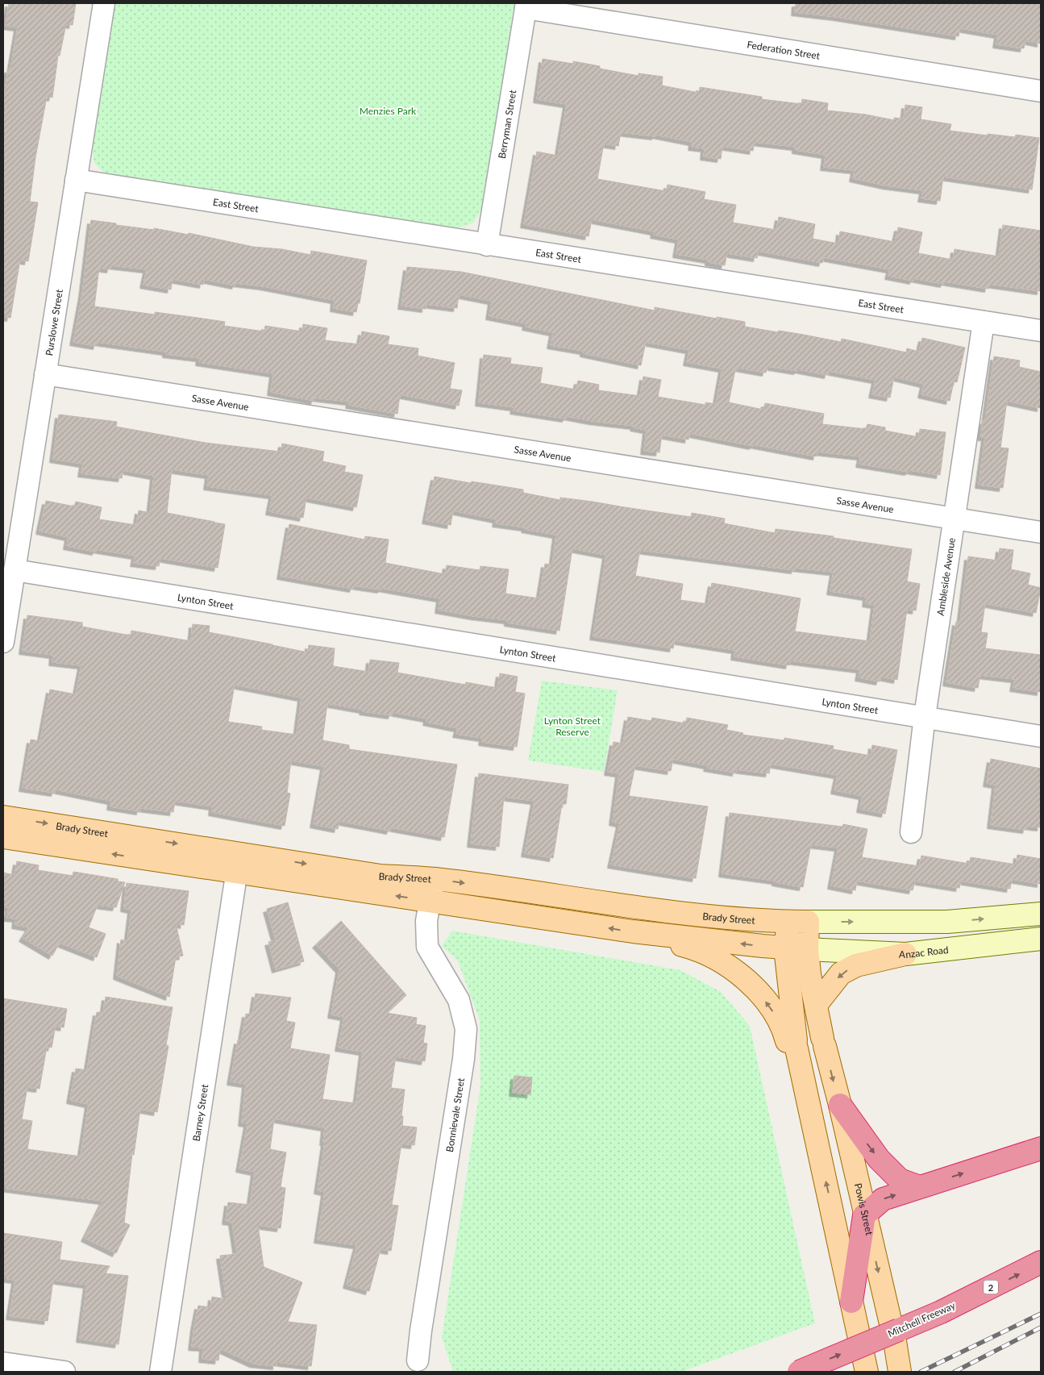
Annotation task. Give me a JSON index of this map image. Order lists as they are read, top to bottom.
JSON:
{
  "streets": {
    "highway": ["2", "Mitchell Freeway"],
    "main road": ["Brady Street", "Anzac Road", "Powis Street"],
    "street": [
      "Federation Street",
      "Berryman Street",
      "East Street",
      "Purslowe Street",
      "Sasse Avenue",
      "Ambleside Avenue",
      "Lynton Street",
      "Barney Street",
      "Bonnievale Street"
    ]
  },
  "crossings": [
    ["Federation Street", "Berryman Street"],
    ["Berryman Street", "East Street"],
    ["East Street", "Purslowe Street"],
    ["East Street", "Ambleside Avenue"],
    ["Purslowe Street", "Sasse Avenue"],
    ["Purslowe Street", "Lynton Street"],
    ["Sasse Avenue", "Ambleside Avenue"],
    ["Ambleside Avenue", "Lynton Street"],
    ["Brady Street", "Anzac Road"],
    ["Brady Street", "Barney Street"],
    ["Brady Street", "Bonnievale Street"],
    ["Brady Street", "Powis Street"],
    ["Anzac Road", "Powis Street"]
  ],
  "parks": ["Menzies Park", "Lynton Street Reserve"]
}
